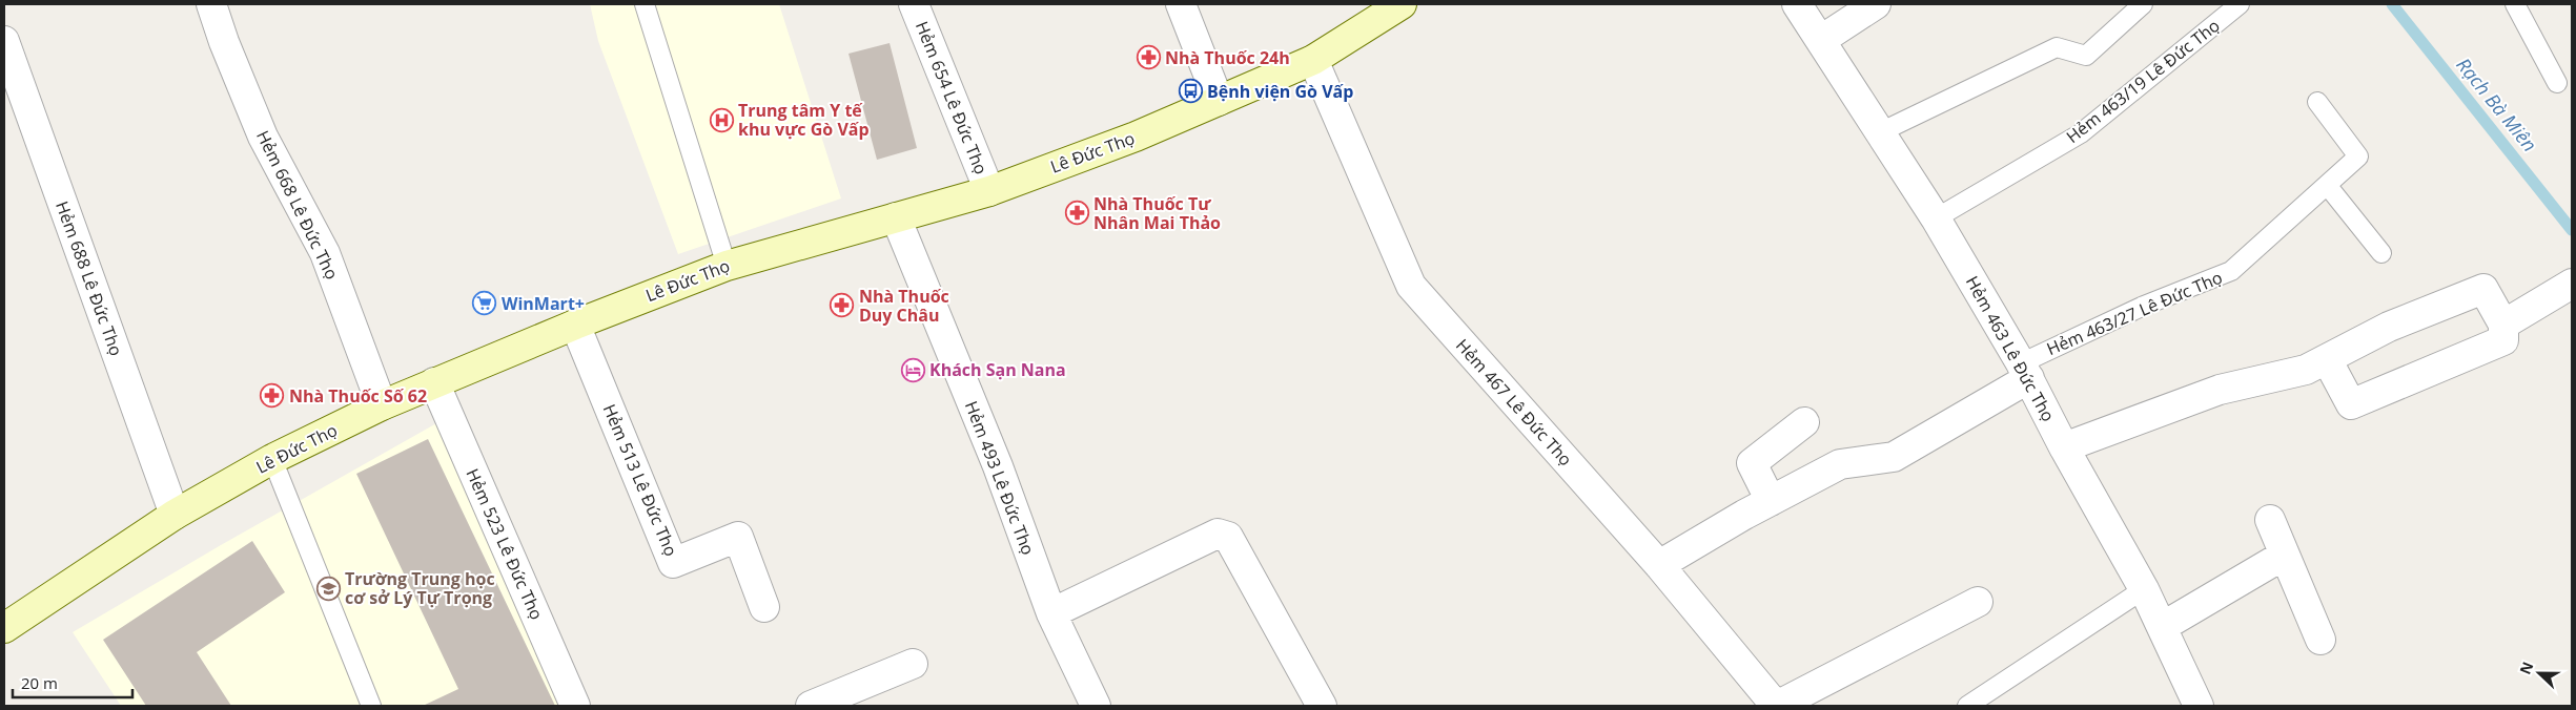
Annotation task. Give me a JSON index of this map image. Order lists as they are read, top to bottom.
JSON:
{
  "streets": {
    "main road": ["Lê Đức Thọ"],
    "street": [
      "Hẻm 654 Lê Đức Thọ",
      "Hẻm 668 Lê Đức Thọ",
      "Hẻm 688 Lê Đức Thọ",
      "Hẻm 463 Lê Đức Thọ",
      "Hẻm 467 Lê Đức Thọ",
      "Hẻm 493 Lê Đức Thọ",
      "Hẻm 513 Lê Đức Thọ",
      "Hẻm 523 Lê Đức Thọ"
    ],
    "lane": ["Hẻm 463/19 Lê Đức Thọ", "Hẻm 463/27 Lê Đức Thọ"]
  },
  "crossings": [
    ["Hẻm 463/19 Lê Đức Thọ", "Hẻm 463 Lê Đức Thọ"],
    ["Hẻm 654 Lê Đức Thọ", "Lê Đức Thọ"],
    ["Lê Đức Thọ", "Hẻm 668 Lê Đức Thọ"],
    ["Lê Đức Thọ", "Hẻm 688 Lê Đức Thọ"],
    ["Lê Đức Thọ", "Hẻm 467 Lê Đức Thọ"],
    ["Lê Đức Thọ", "Hẻm 493 Lê Đức Thọ"],
    ["Lê Đức Thọ", "Hẻm 513 Lê Đức Thọ"],
    ["Lê Đức Thọ", "Hẻm 523 Lê Đức Thọ"],
    ["Hẻm 463/27 Lê Đức Thọ", "Hẻm 463 Lê Đức Thọ"]
  ],
  "water": ["Rạch Bà Miên"],
  "places": {
    "pharmacy": [
      "Nhà Thuốc 24h",
      "Nhà Thuốc Tư Nhân Mai Thảo",
      "Nhà Thuốc Duy Châu",
      "Nhà Thuốc Số 62"
    ],
    "bus stop": ["Bệnh viện Gò Vấp"],
    "hospital": ["Trung tâm Y tế khu vực Gò Vấp"],
    "supermarket": ["WinMart+"],
    "hotel": ["Khách Sạn Nana"],
    "school or university": ["Trường Trung học cơ sở Lý Tự Trọng"]
  },
  "scale_bar": "20 m",
  "north": "left"
}
